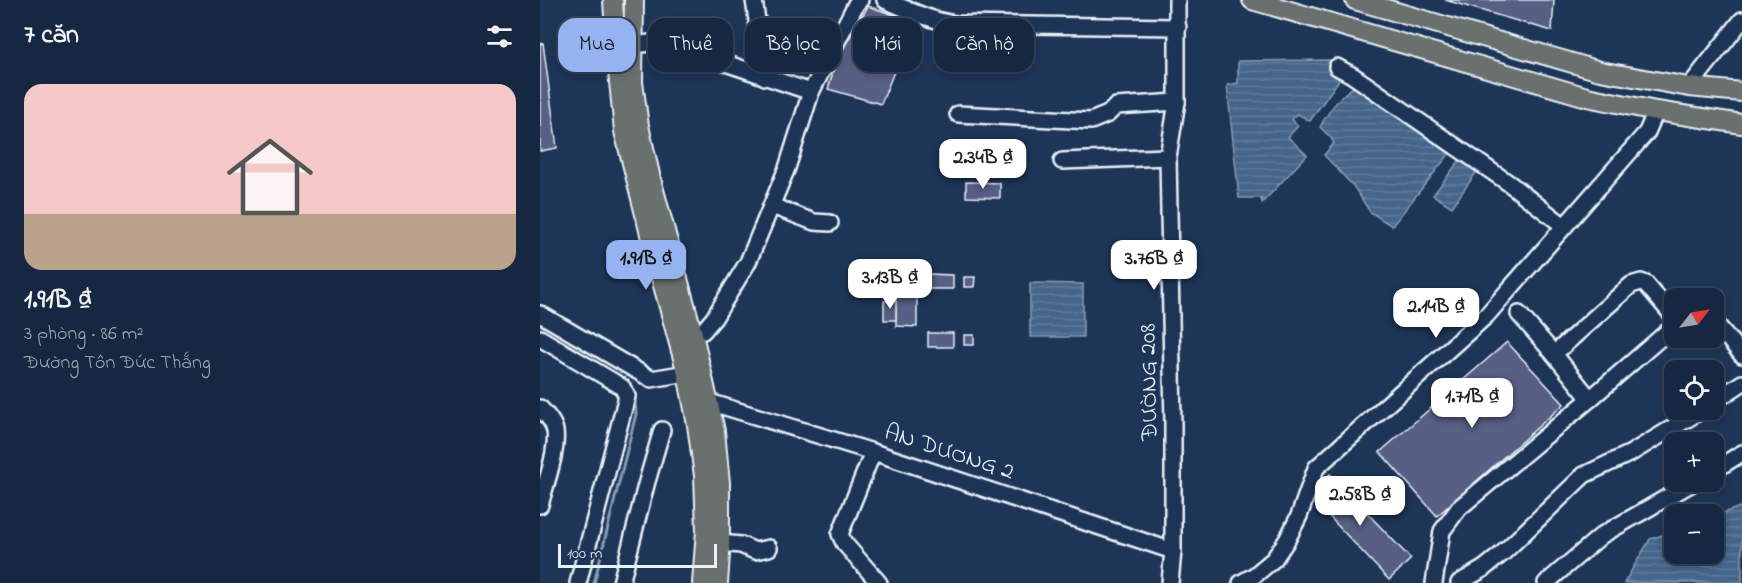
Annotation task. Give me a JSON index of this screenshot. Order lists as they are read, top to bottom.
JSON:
{
  "streets": {
    "street": ["ĐƯỜNG 208", "AN DƯƠNG 2"]
  },
  "crossings": [
    ["ĐƯỜNG 208", "AN DƯƠNG 2"]
  ],
  "scale_bar": "100 m",
  "north": "top right",
  "page": {
    "heading": "7 căn",
    "chip": [
      "Mua",
      "Thuê",
      "Bộ lọc",
      "Mới",
      "Căn hộ"
    ],
    "list": [
      {
        "name": "1.91B ₫",
        "note": "3 phòng · 86 m² · Đường Tôn Đức Thắng"
      }
    ],
    "price": [
      "2.34B ₫",
      "1.91B ₫",
      "3.76B ₫",
      "3.13B ₫",
      "2.14B ₫",
      "1.71B ₫",
      "2.58B ₫"
    ],
    "map_buttons": ["+", "−"],
    "scale": "100 m"
  }
}
